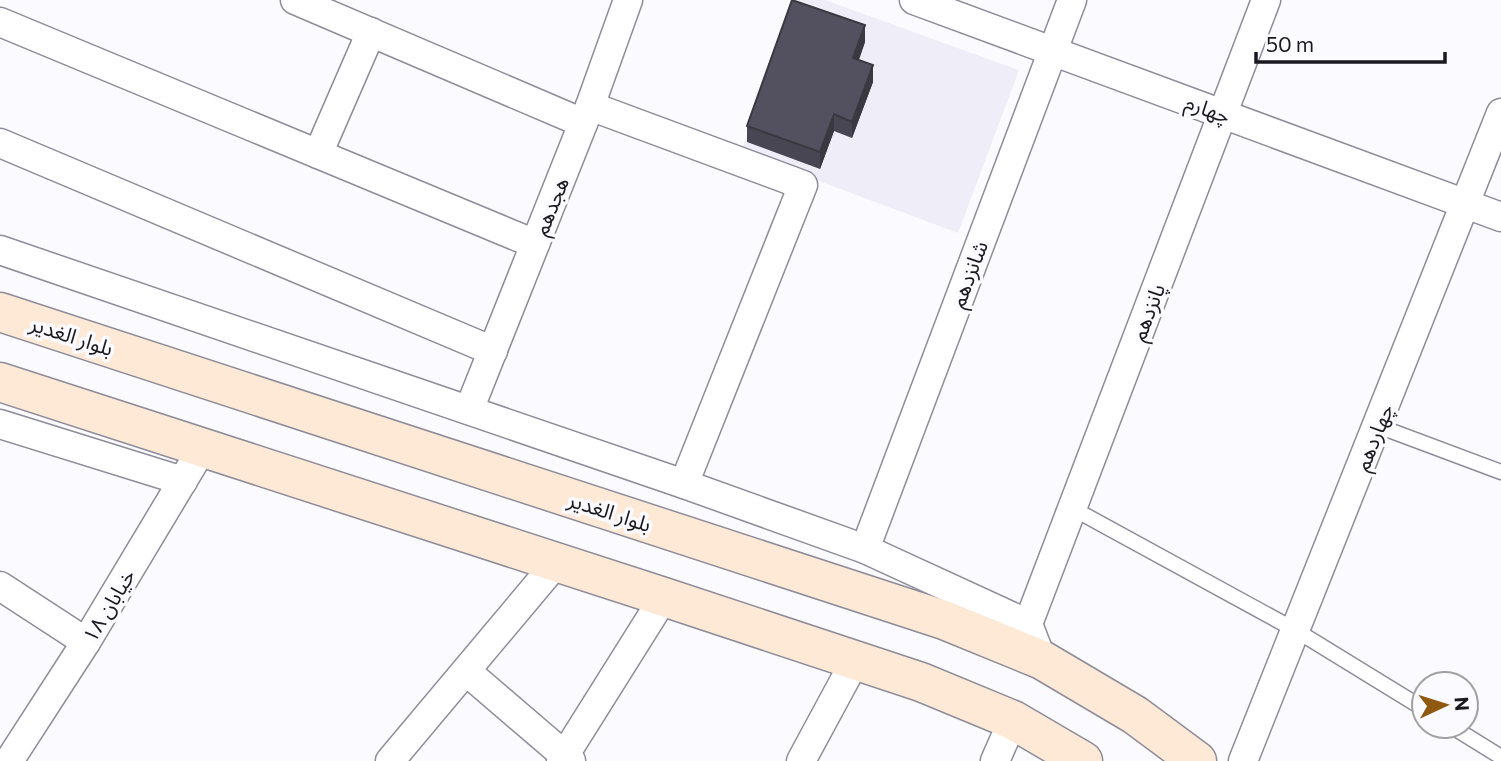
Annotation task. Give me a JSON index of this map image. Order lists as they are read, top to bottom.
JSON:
{
  "streets": {
    "main road": ["بلوار الغدیر"],
    "street": [
      "چهارم",
      "هجدهم",
      "شانزدهم",
      "پانزدهم",
      "چهاردهم",
      "خیابان ۱۸"
    ]
  },
  "crossings": [
    ["چهارم", "شانزدهم"],
    ["چهارم", "پانزدهم"],
    ["چهارم", "چهاردهم"]
  ],
  "scale_bar": "50 m",
  "north": "right"
}
